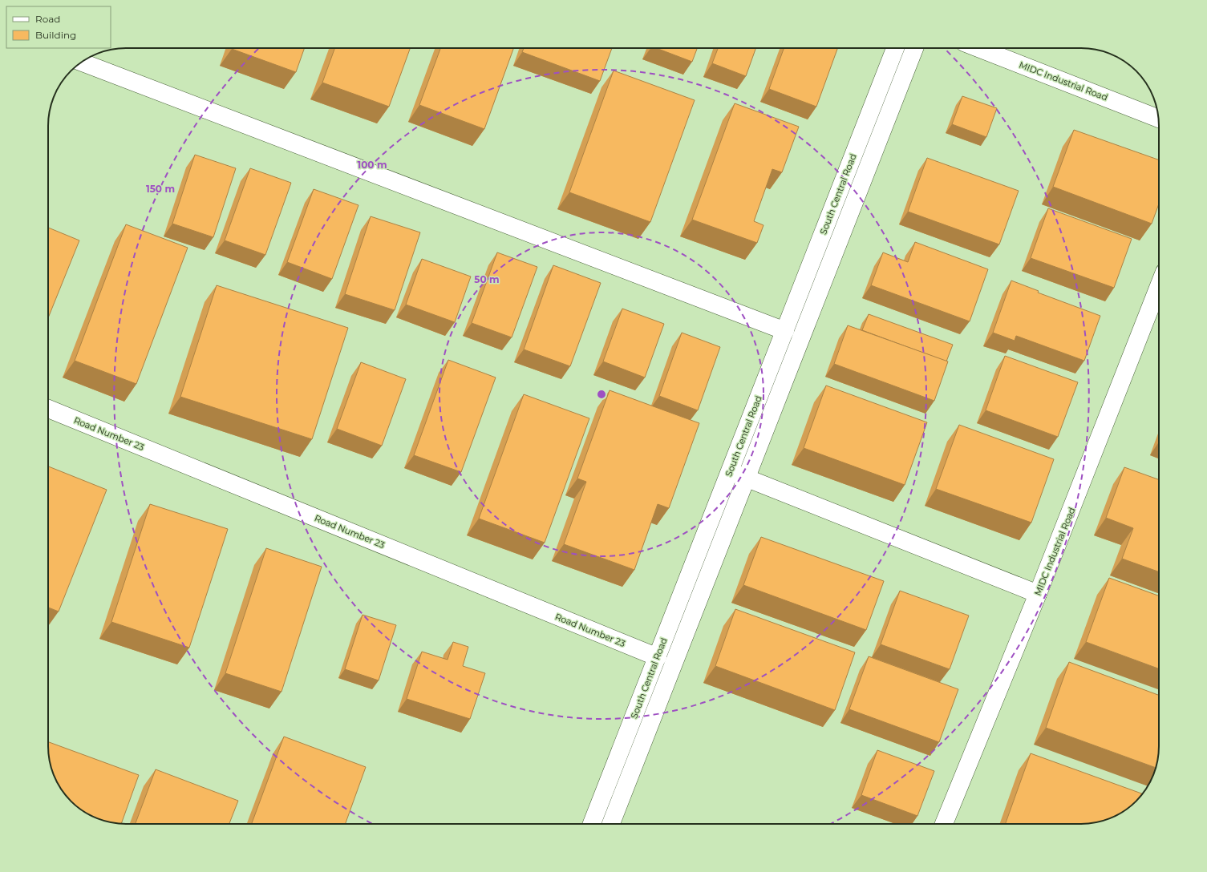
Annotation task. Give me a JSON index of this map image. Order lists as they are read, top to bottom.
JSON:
{
  "streets": {
    "street": ["MIDC Industrial Road", "South Central Road", "Road Number 23"]
  },
  "crossings": [
    ["South Central Road", "Road Number 23"]
  ],
  "legend": ["Road", "Building"],
  "rings": ["100 m", "150 m", "50 m"]
}
